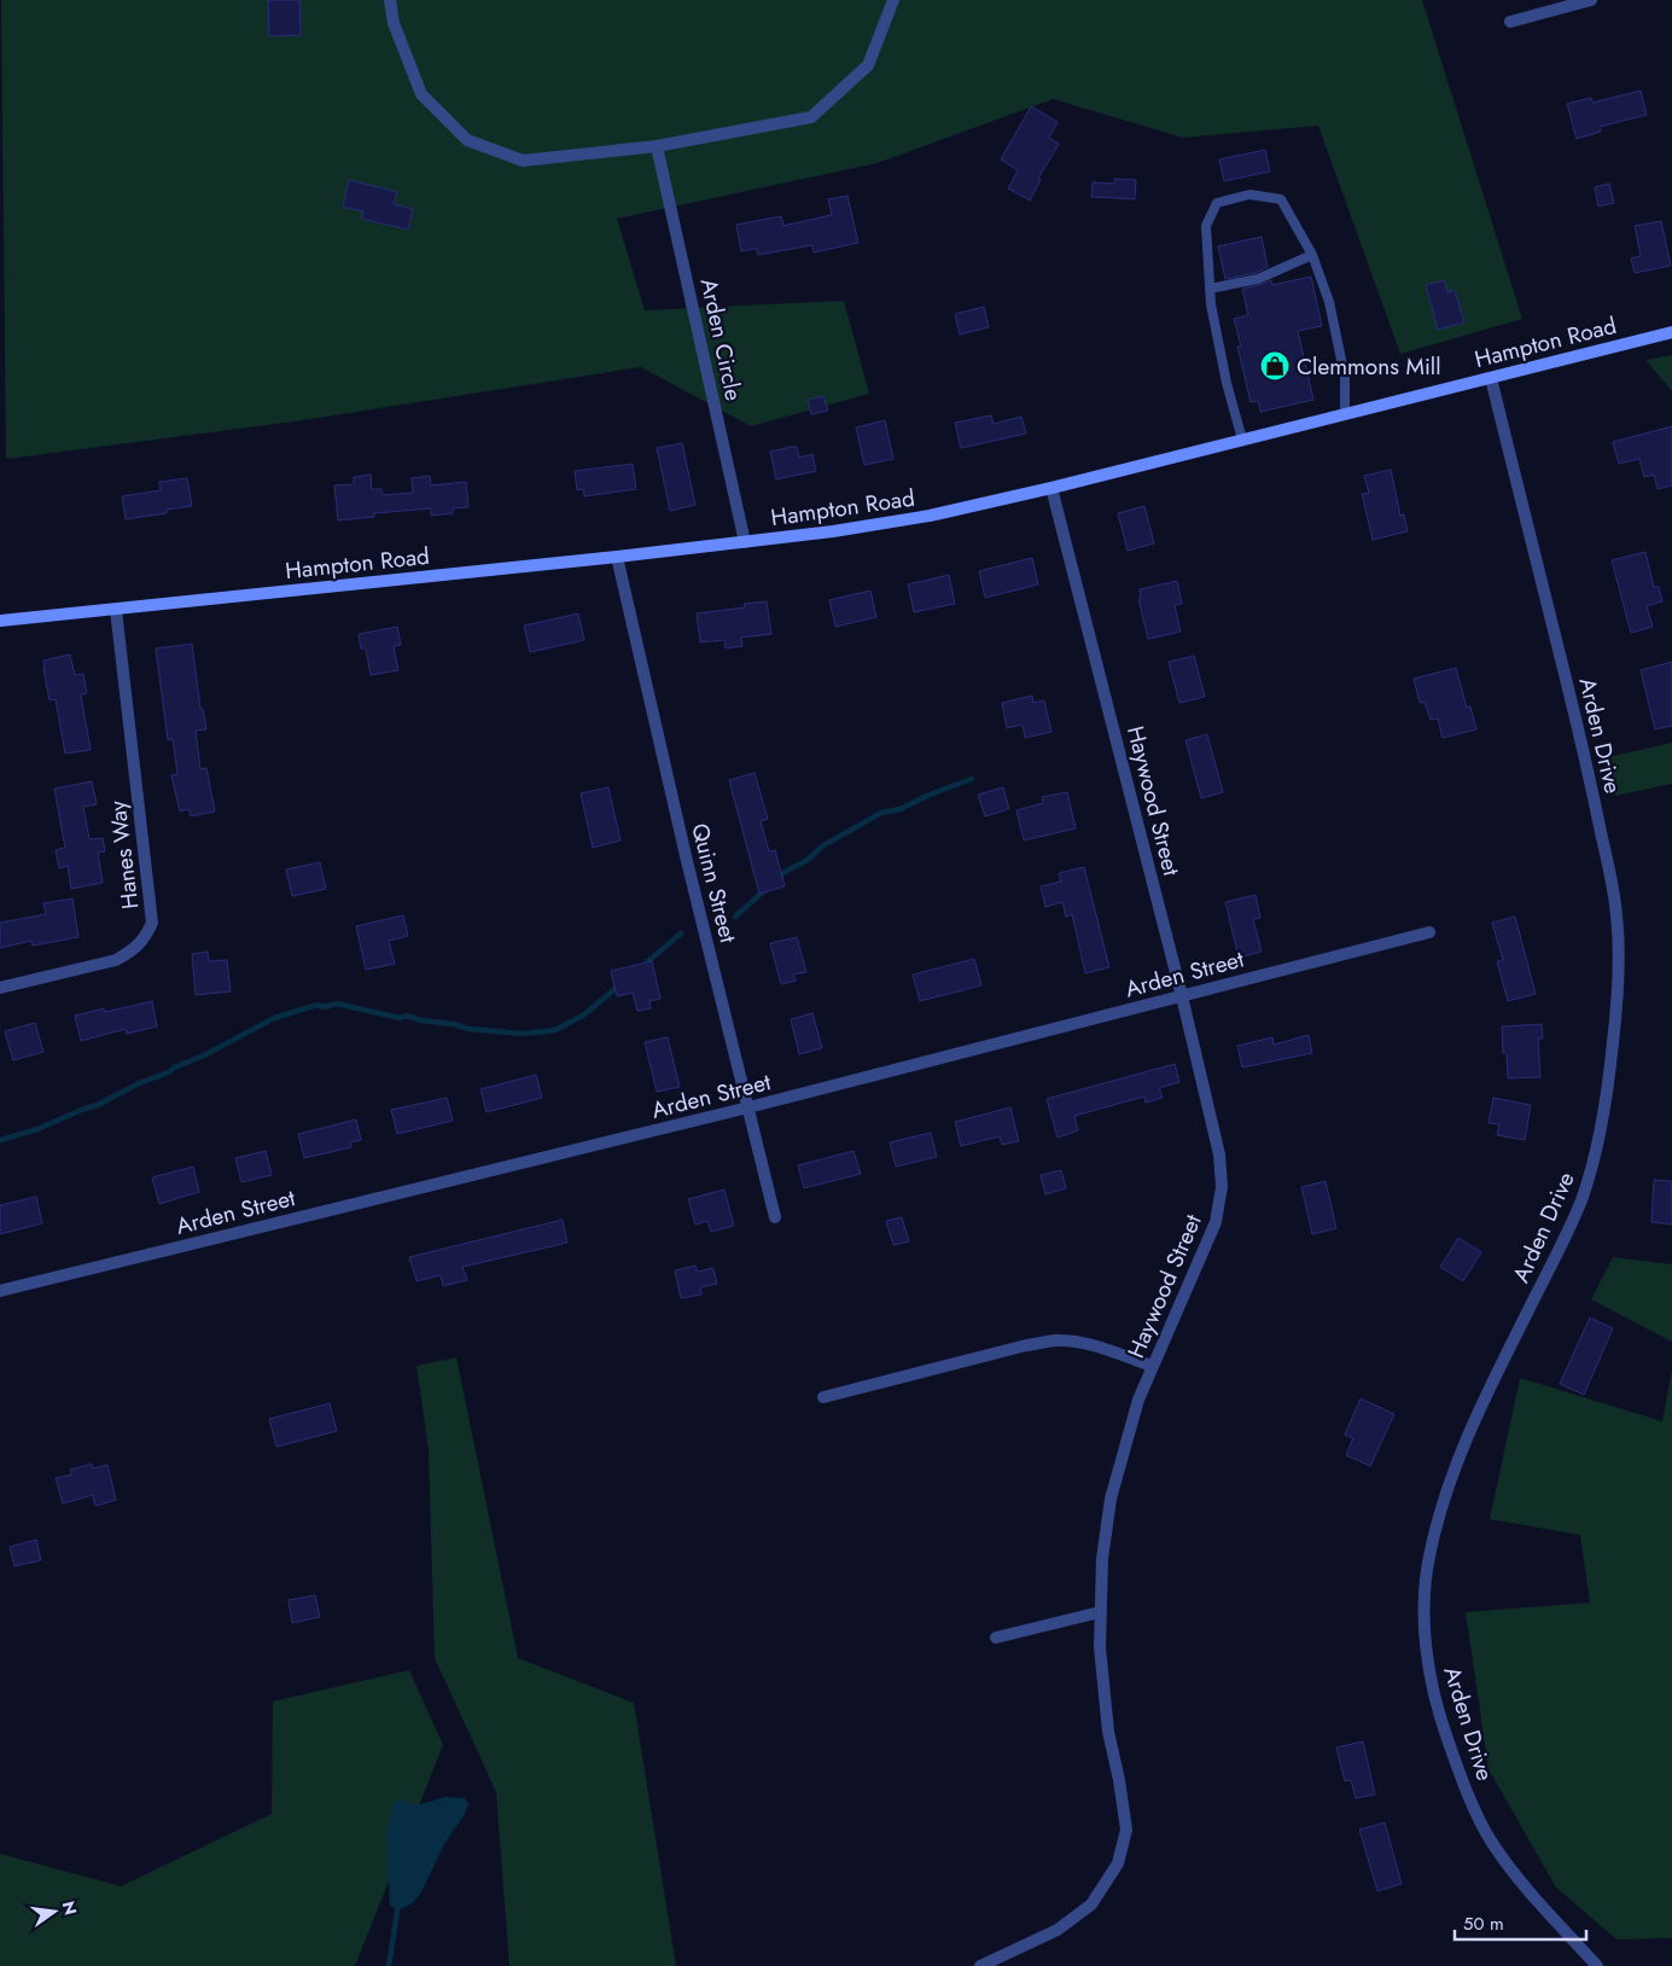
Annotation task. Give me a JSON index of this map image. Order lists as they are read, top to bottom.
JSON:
{
  "streets": {
    "main road": ["Hampton Road"],
    "street": [
      "Arden Circle",
      "Arden Drive",
      "Haywood Street",
      "Hanes Way",
      "Quinn Street",
      "Arden Street"
    ]
  },
  "crossings": [
    ["Arden Circle", "Hampton Road"],
    ["Hampton Road", "Arden Drive"],
    ["Hampton Road", "Haywood Street"],
    ["Hampton Road", "Hanes Way"],
    ["Hampton Road", "Quinn Street"],
    ["Haywood Street", "Arden Street"],
    ["Quinn Street", "Arden Street"]
  ],
  "places": {
    "shop": ["Clemmons Mill"]
  },
  "scale_bar": "50 m",
  "north": "right"
}
